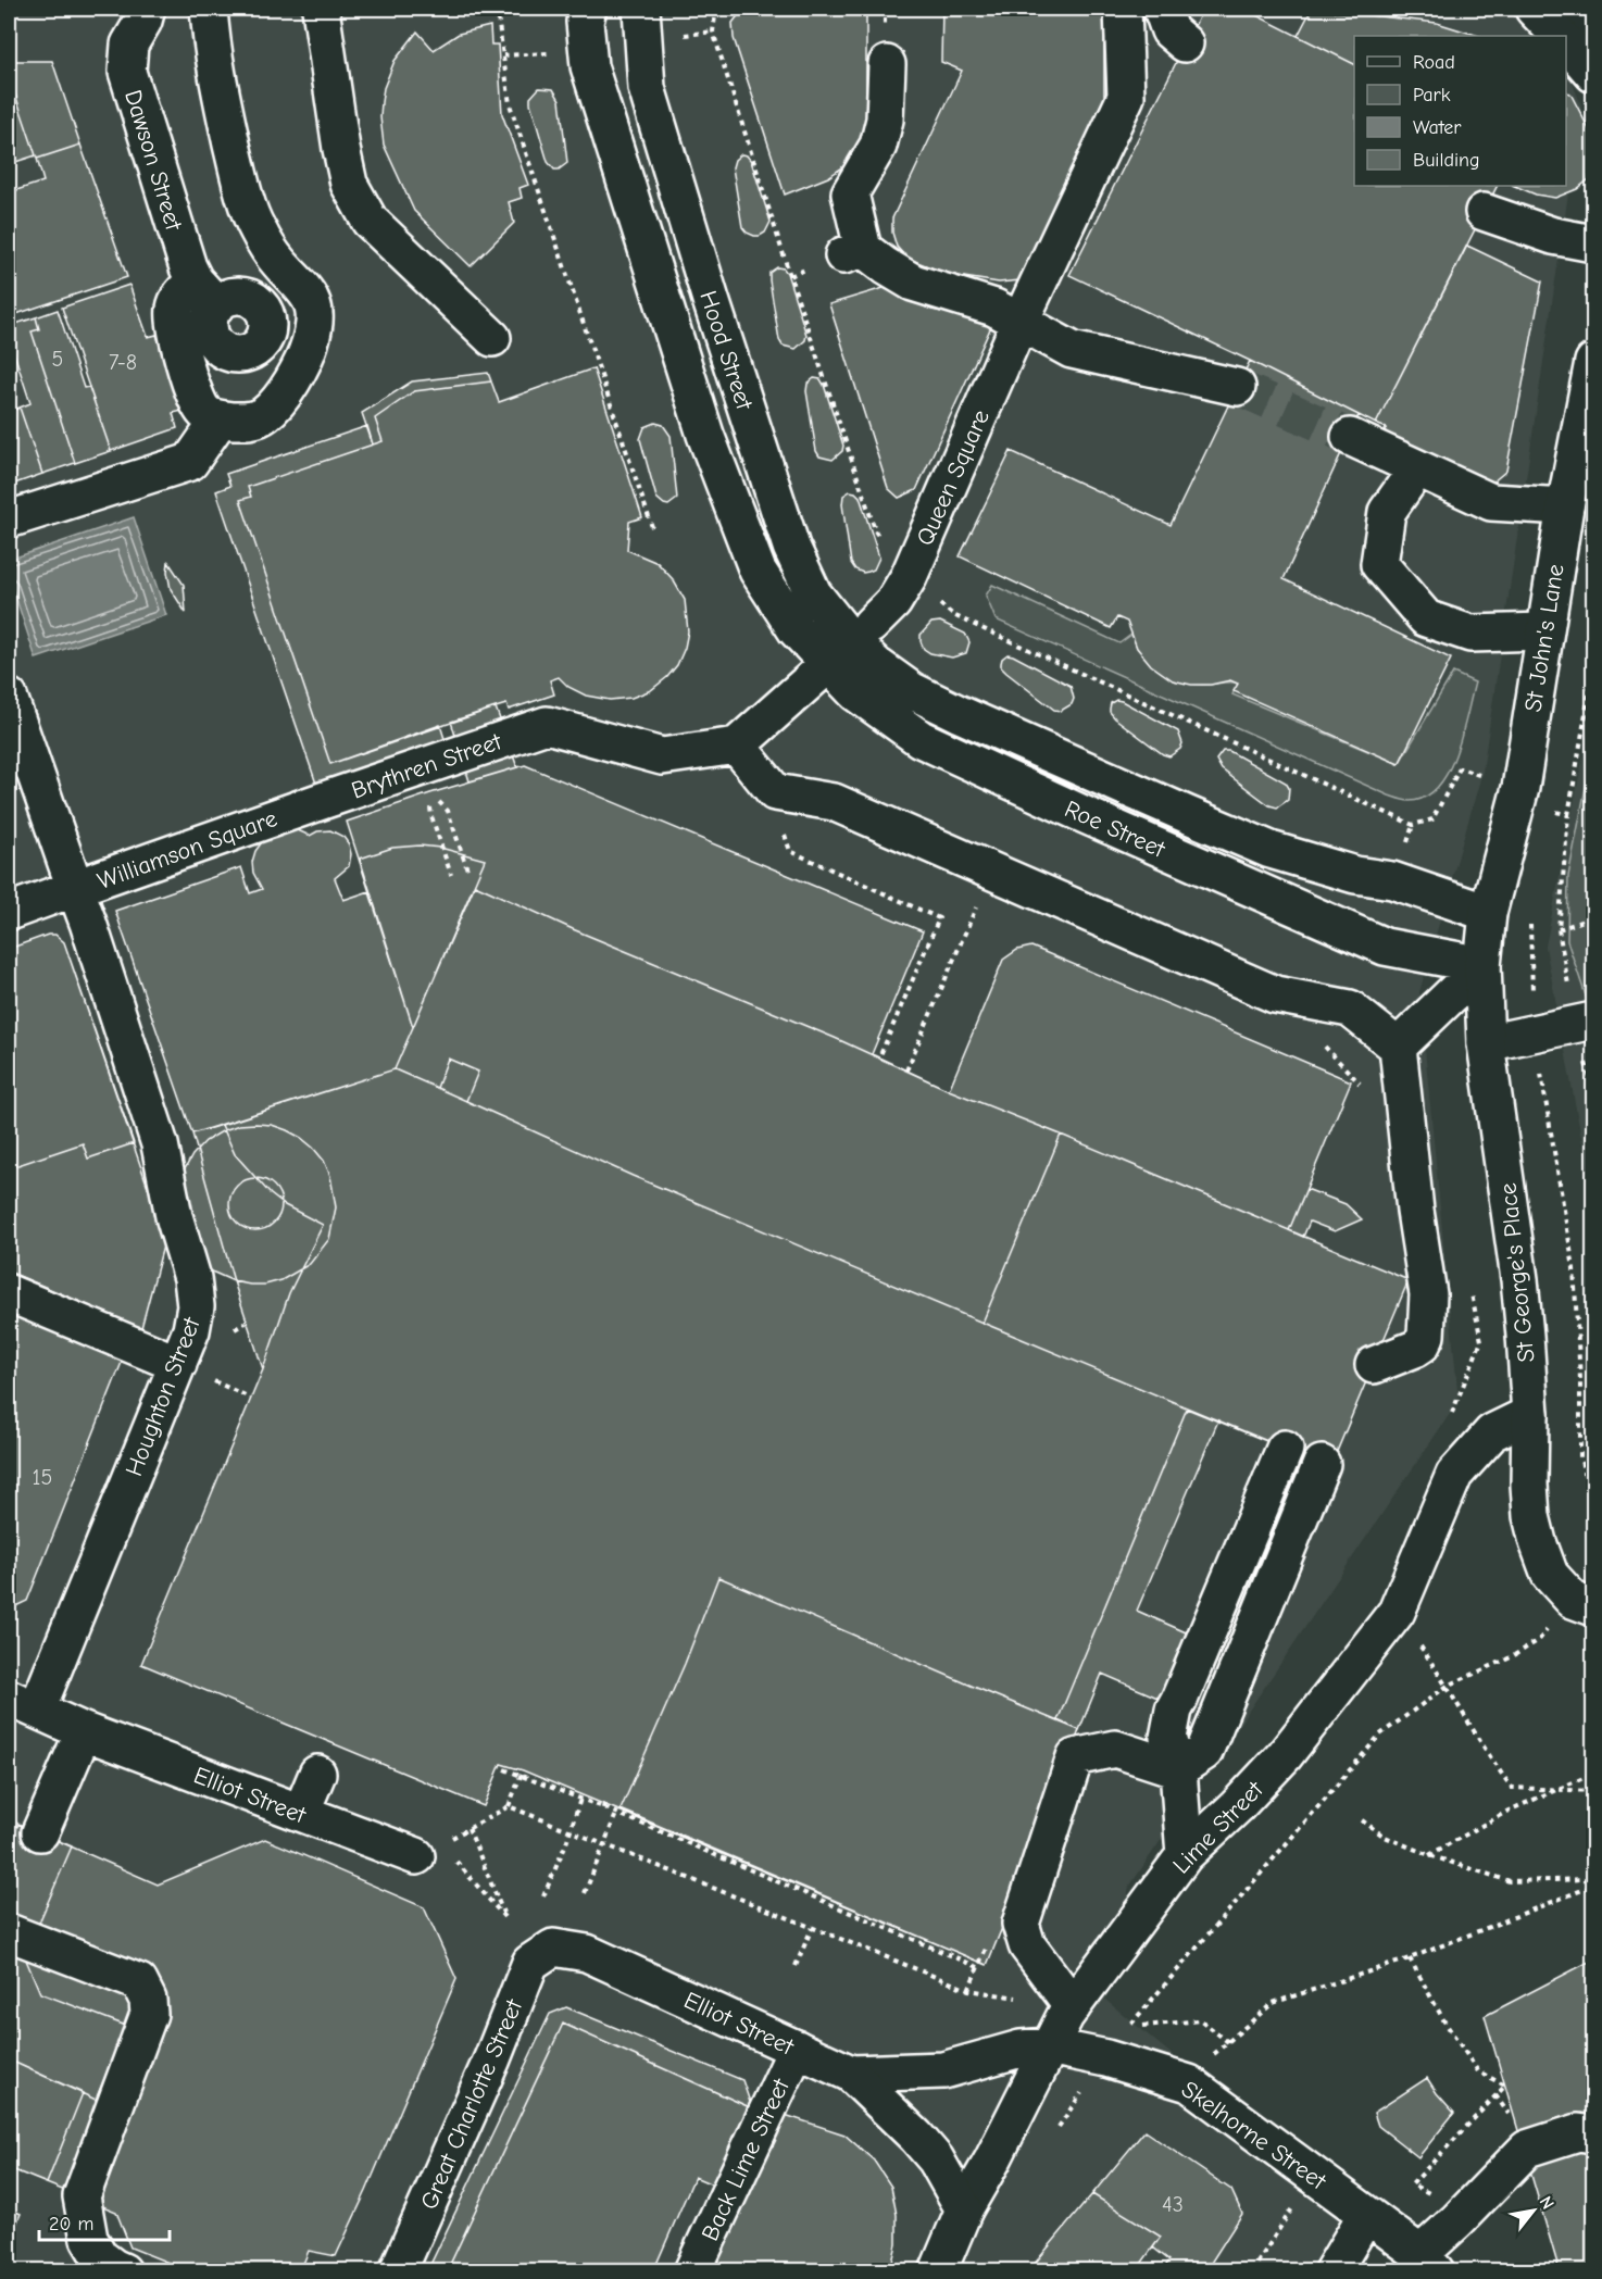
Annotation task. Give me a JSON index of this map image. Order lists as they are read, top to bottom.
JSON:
{
  "streets": {
    "street": [
      "Dawson Street",
      "Hood Street",
      "Queen Square",
      "St John's Lane",
      "Brythren Street",
      "Roe Street",
      "Williamson Square",
      "St George's Place",
      "Houghton Street",
      "Elliot Street",
      "Lime Street",
      "Great Charlotte Street",
      "Skelhorne Street",
      "Back Lime Street"
    ]
  },
  "crossings": [
    ["Hood Street", "Roe Street"],
    ["St John's Lane", "Roe Street"],
    ["St John's Lane", "St George's Place"],
    ["Brythren Street", "Williamson Square"],
    ["Roe Street", "St George's Place"],
    ["Williamson Square", "Houghton Street"],
    ["St George's Place", "Lime Street"],
    ["Houghton Street", "Elliot Street"],
    ["Elliot Street", "Lime Street"],
    ["Elliot Street", "Great Charlotte Street"],
    ["Elliot Street", "Skelhorne Street"],
    ["Elliot Street", "Back Lime Street"],
    ["Lime Street", "Skelhorne Street"]
  ],
  "house_numbers": [
    "5",
    "7-8",
    "15",
    "43"
  ],
  "legend": [
    "Road",
    "Park",
    "Water",
    "Building"
  ],
  "scale_bar": "20 m",
  "north": "top right"
}
